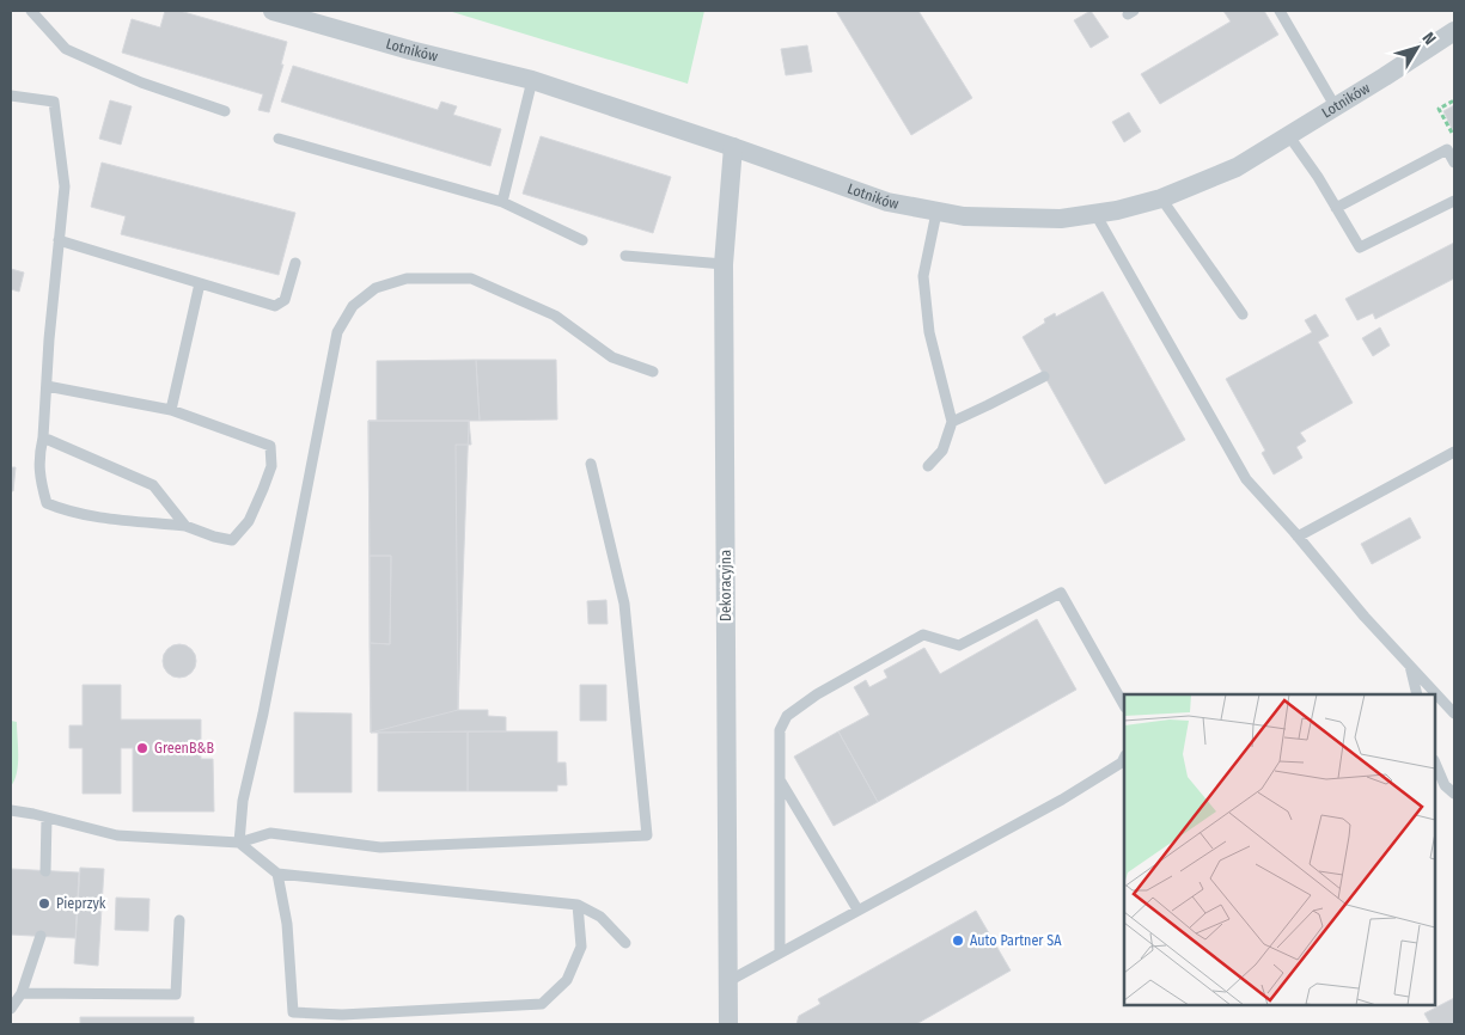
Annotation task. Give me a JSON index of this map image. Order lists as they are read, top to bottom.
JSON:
{
  "streets": {
    "street": ["Lotników", "Dekoracyjna"]
  },
  "crossings": [
    ["Lotników", "Dekoracyjna"]
  ],
  "places": ["GreenB&B", "Pieprzyk", "Auto Partner SA"],
  "north": "top right"
}
